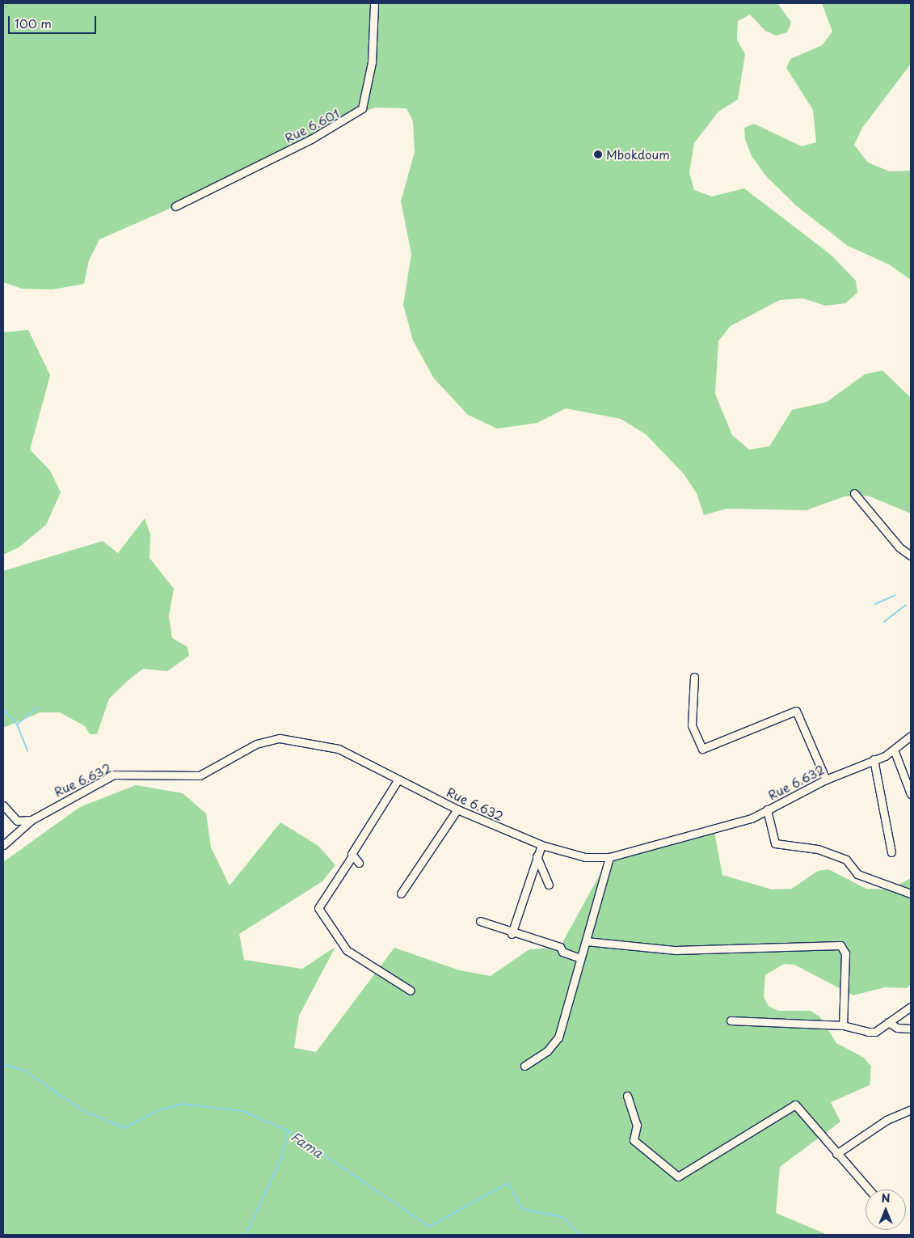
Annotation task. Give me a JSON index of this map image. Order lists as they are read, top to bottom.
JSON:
{
  "streets": {
    "street": ["Rue 6.601", "Rue 6.632"]
  },
  "water": ["Fama"],
  "places": ["Mbokdoum"],
  "scale_bar": "100 m",
  "north": "top"
}
